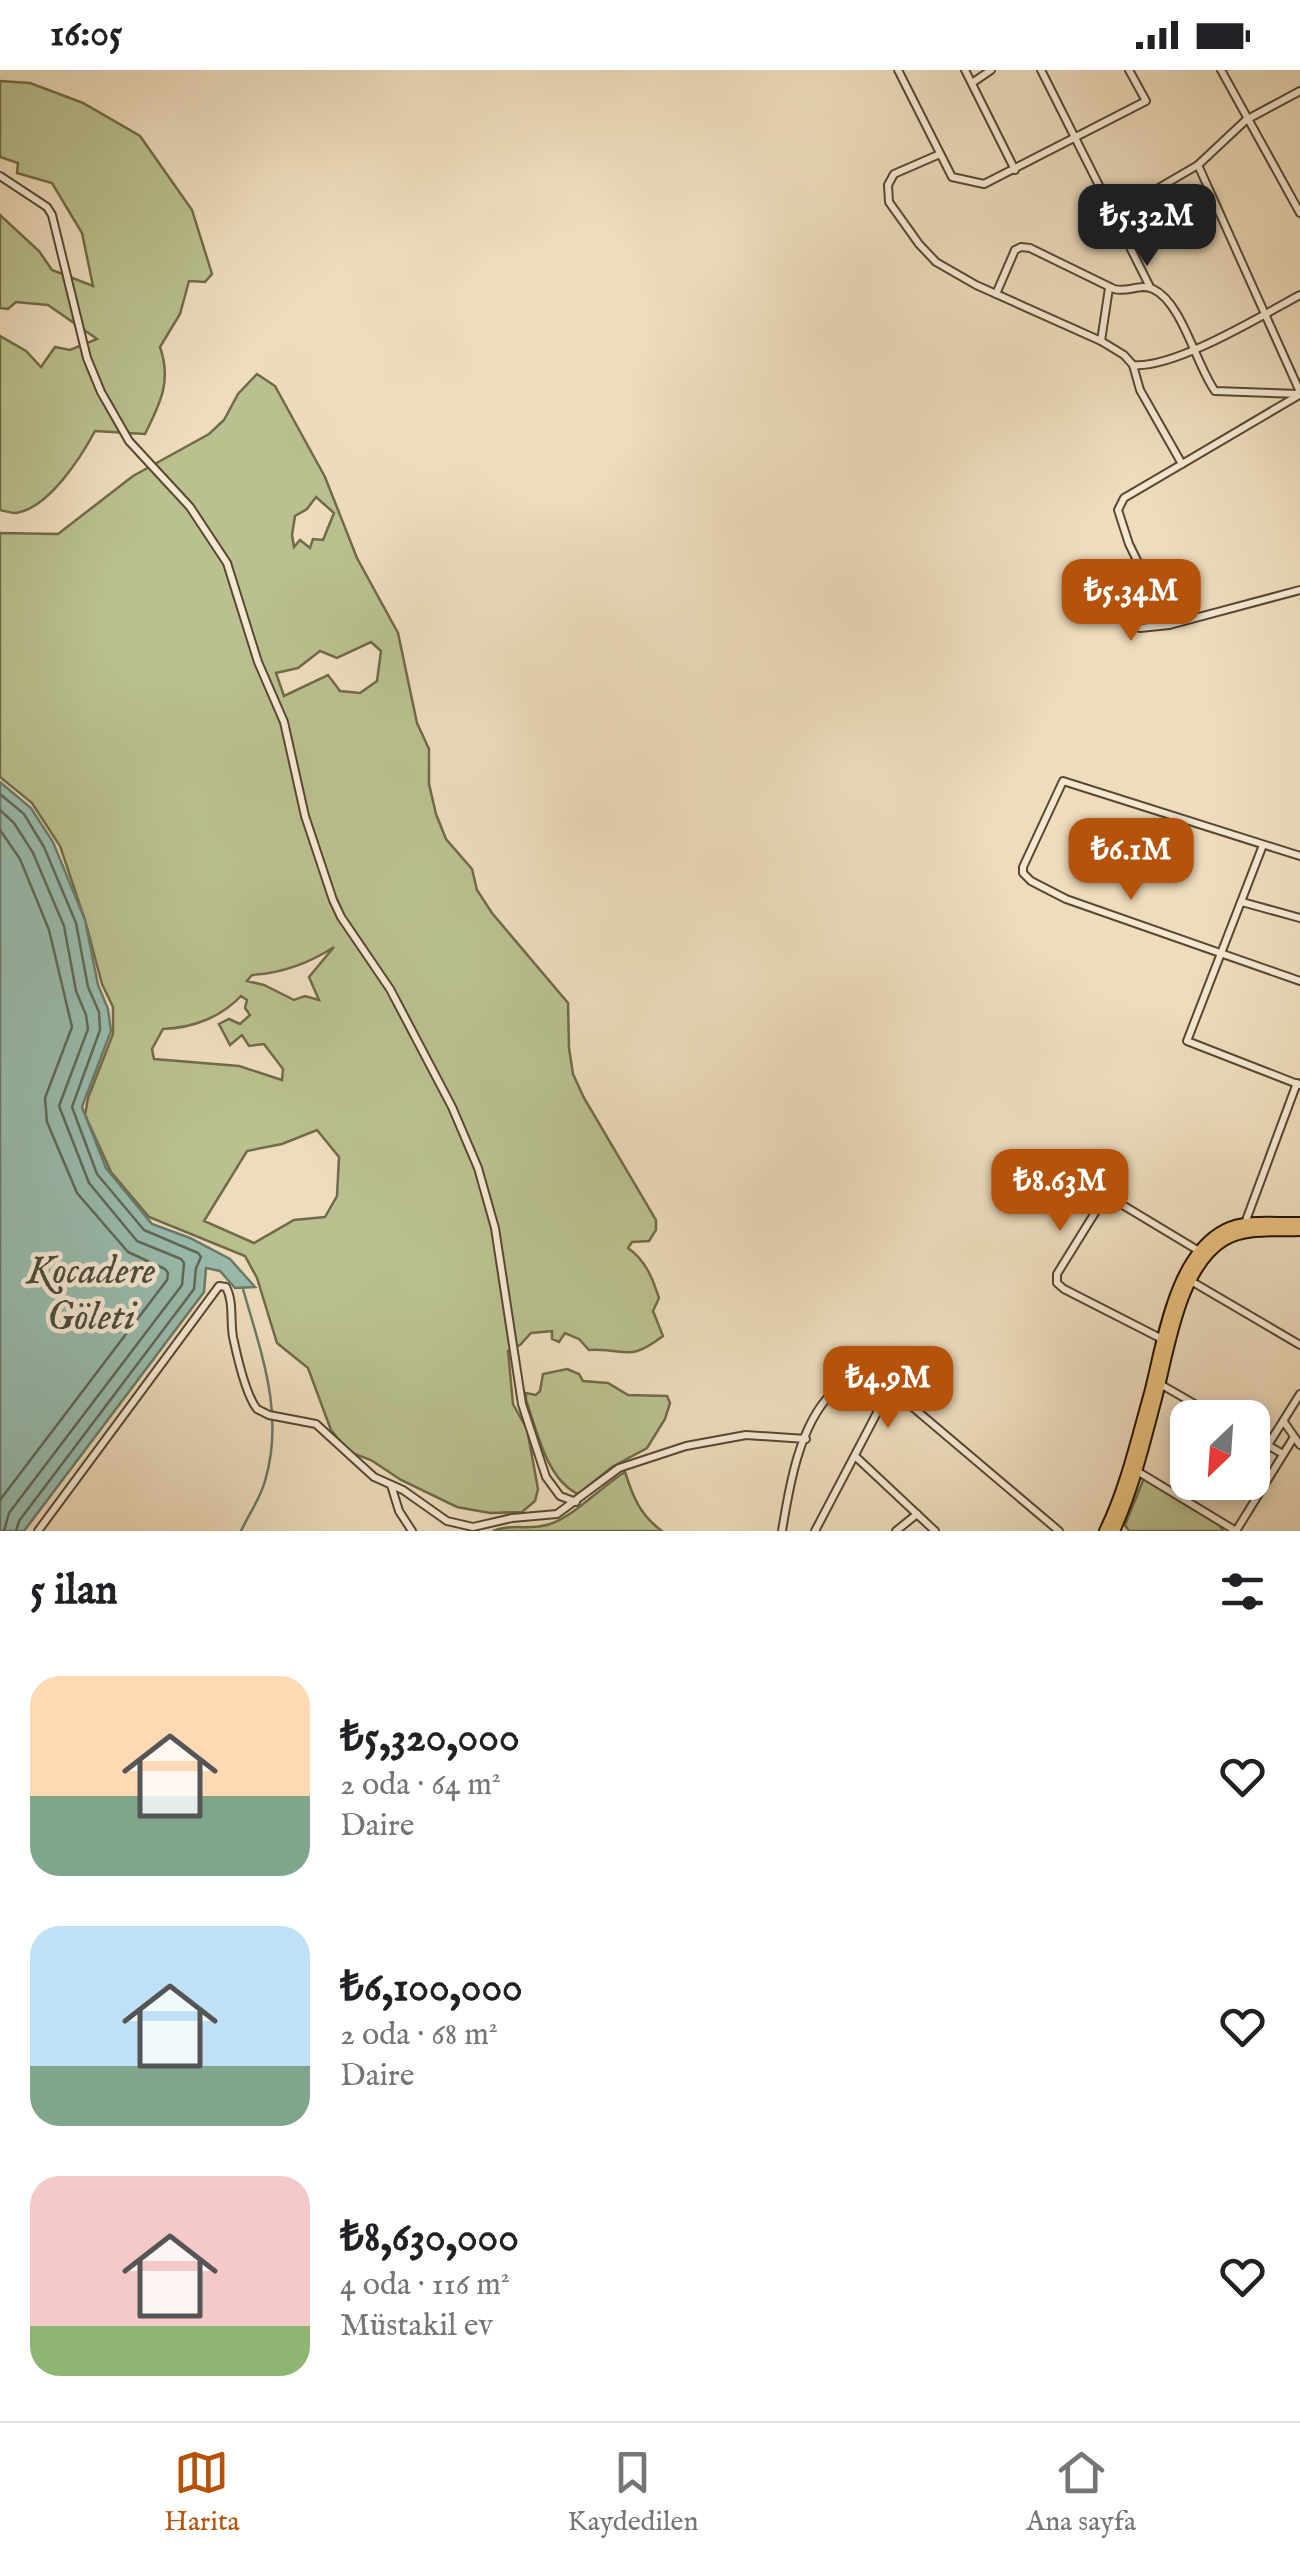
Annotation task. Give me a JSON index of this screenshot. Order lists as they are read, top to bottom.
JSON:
{
  "water": ["Kocadere Göleti"],
  "north": "bottom left",
  "page": {
    "status": "16:05",
    "price": [
      "₺5.32M",
      "₺5.34M",
      "₺6.1M",
      "₺8.63M",
      "₺4.9M"
    ],
    "heading": "5 ilan",
    "list": [
      {
        "name": "₺5,320,000",
        "note": "2 oda · 64 m² · Daire"
      },
      {
        "name": "₺6,100,000",
        "note": "2 oda · 68 m² · Daire"
      },
      {
        "name": "₺8,630,000",
        "note": "4 oda · 116 m² · Müstakil ev"
      }
    ],
    "tabs": ["Harita", "Kaydedilen", "Ana sayfa"]
  }
}
